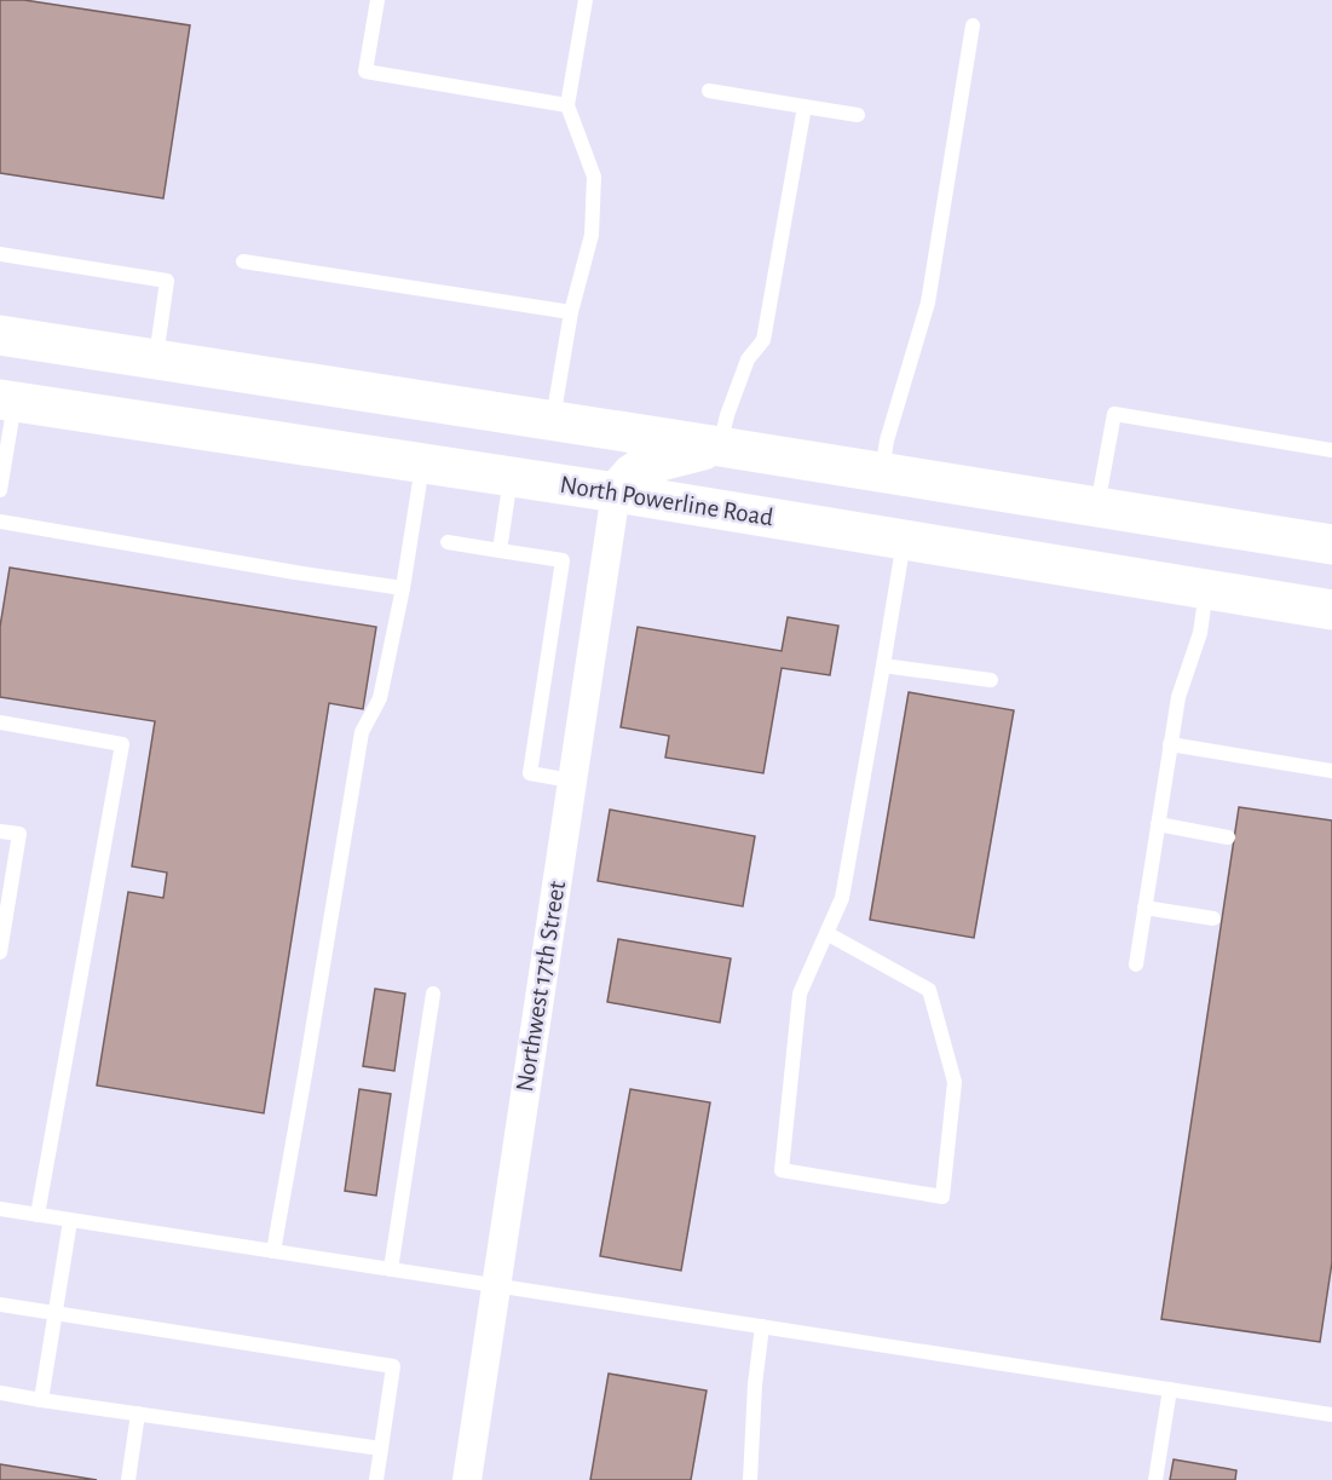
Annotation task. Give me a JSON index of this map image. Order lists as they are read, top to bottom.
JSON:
{
  "streets": {
    "main road": ["North Powerline Road"],
    "street": ["Northwest 17th Street"]
  },
  "crossings": [
    ["North Powerline Road", "Northwest 17th Street"]
  ]
}
